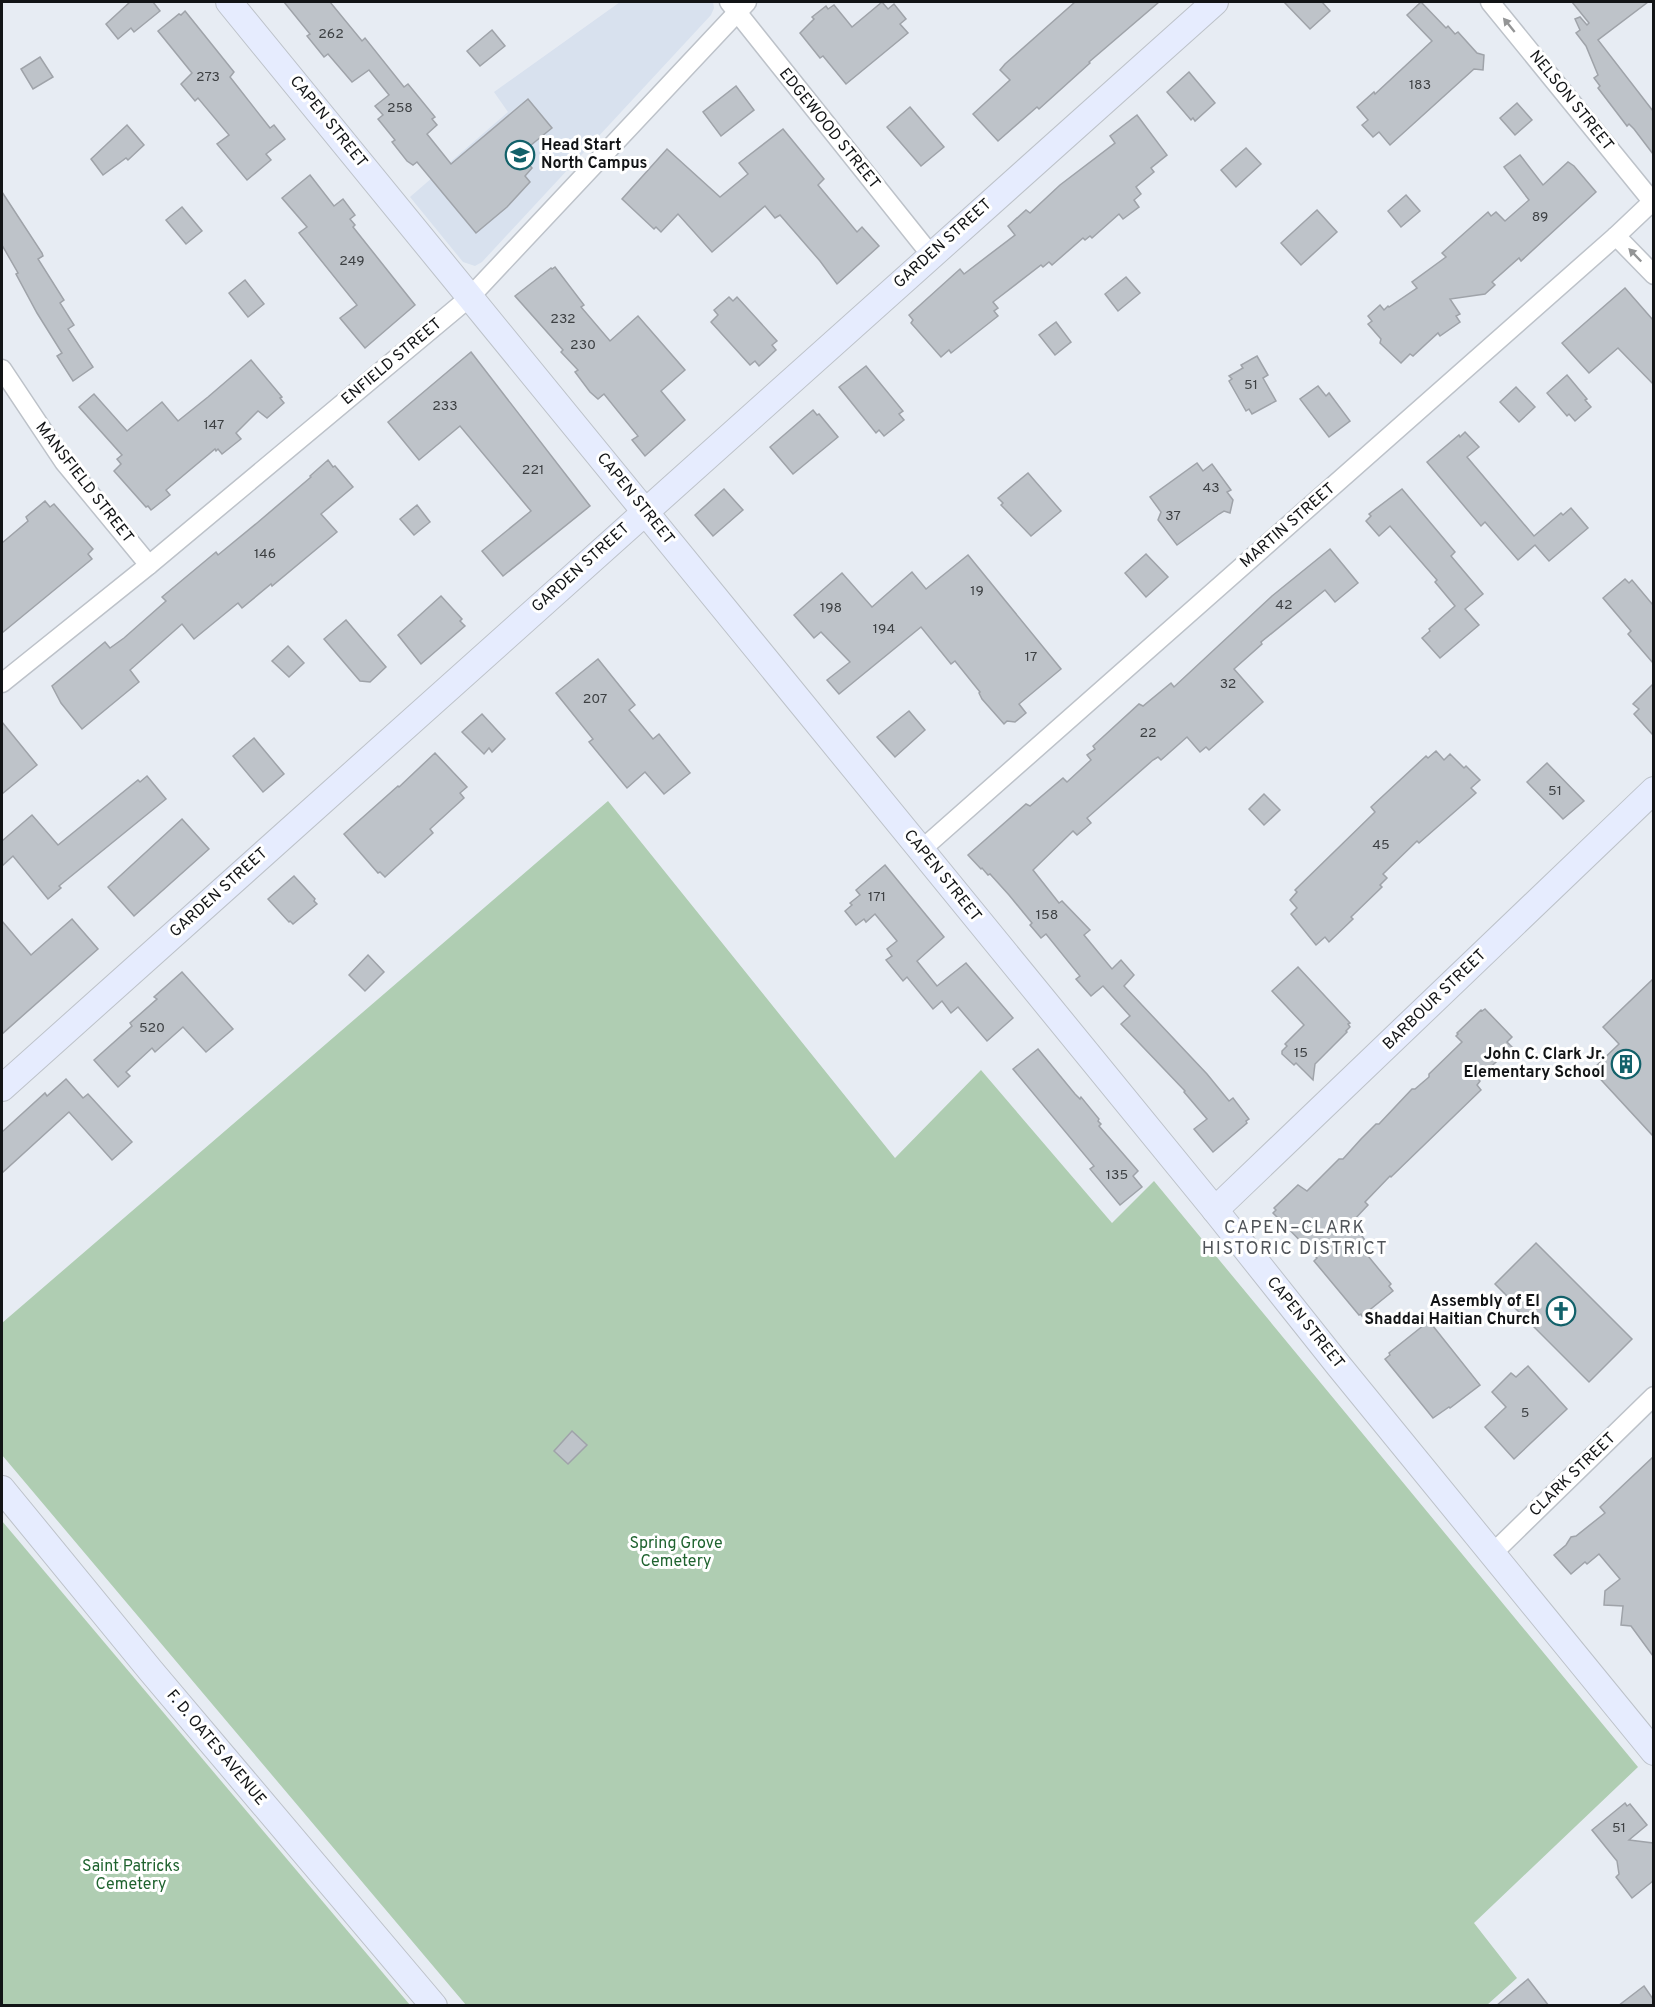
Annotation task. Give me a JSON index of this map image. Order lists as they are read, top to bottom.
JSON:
{
  "streets": {
    "street": [
      "NELSON STREET",
      "CAPEN STREET",
      "EDGEWOOD STREET",
      "GARDEN STREET",
      "ENFIELD STREET",
      "MANSFIELD STREET",
      "MARTIN STREET",
      "BARBOUR STREET",
      "CLARK STREET",
      "F. D. OATES AVENUE"
    ]
  },
  "crossings": [
    ["NELSON STREET", "MARTIN STREET"],
    ["CAPEN STREET", "GARDEN STREET"],
    ["CAPEN STREET", "ENFIELD STREET"],
    ["CAPEN STREET", "MARTIN STREET"],
    ["CAPEN STREET", "BARBOUR STREET"],
    ["CAPEN STREET", "CLARK STREET"],
    ["EDGEWOOD STREET", "GARDEN STREET"],
    ["EDGEWOOD STREET", "ENFIELD STREET"],
    ["ENFIELD STREET", "MANSFIELD STREET"]
  ],
  "one_way": ["NELSON STREET"],
  "districts": ["CAPEN–CLARK HISTORIC DISTRICT"],
  "parks": ["Spring Grove Cemetery", "Saint Patricks Cemetery"],
  "places": {
    "school or university": ["Head Start North Campus"],
    "building": ["John C. Clark Jr. Elementary School"],
    "church": ["Assembly of El Shaddai Haitian Church"]
  },
  "house_numbers": [
    "262",
    "273",
    "183",
    "258",
    "89",
    "249",
    "232",
    "230",
    "51",
    "233",
    "147",
    "221",
    "43",
    "37",
    "146",
    "19",
    "42",
    "198",
    "194",
    "17",
    "32",
    "207",
    "22",
    "51",
    "45",
    "171",
    "158",
    "520",
    "15",
    "135",
    "5",
    "51"
  ]
}
